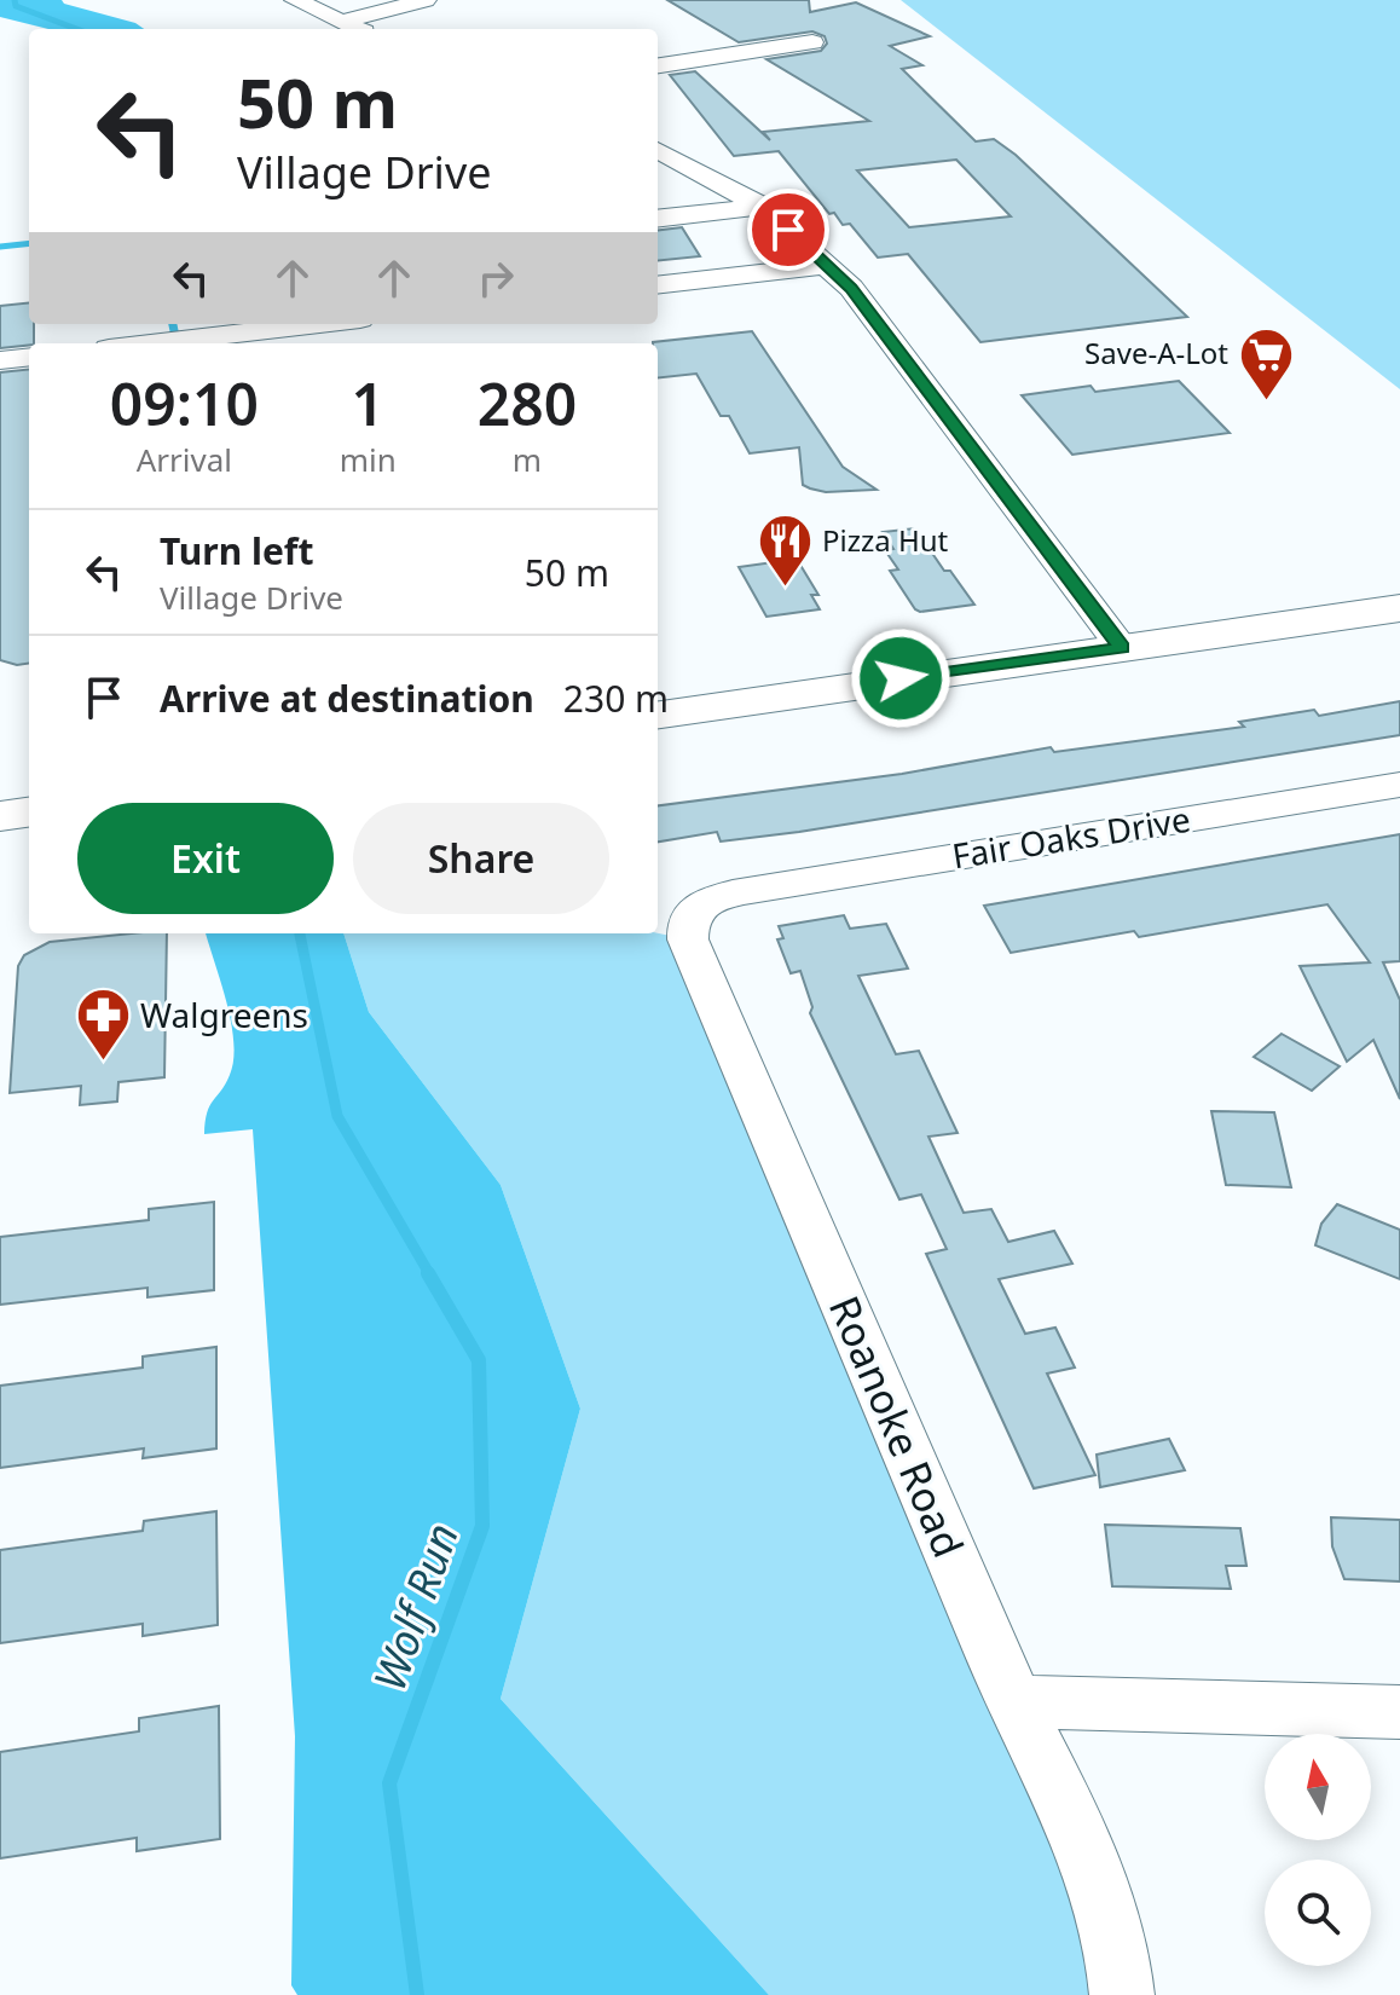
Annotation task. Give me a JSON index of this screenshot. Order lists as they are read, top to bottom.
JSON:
{
  "streets": {
    "street": ["Fair Oaks Drive", "Roanoke Road"]
  },
  "crossings": [
    ["Fair Oaks Drive", "Roanoke Road"]
  ],
  "water": ["Wolf Run"],
  "places": {
    "supermarket": ["Save-A-Lot"],
    "restaurant": ["Pizza Hut"],
    "pharmacy": ["Walgreens"]
  },
  "north": "top",
  "page": {
    "turn": ["50 m", "Village Drive"],
    "eta": [
      "09:10",
      "Arrival",
      "1",
      "min",
      "280",
      "m"
    ],
    "list": [
      {
        "name": "Turn left",
        "note": "Village Drive",
        "value": "50 m"
      },
      {
        "name": "Arrive at destination",
        "value": "230 m"
      }
    ],
    "buttons": ["Exit", "Share"]
  }
}
